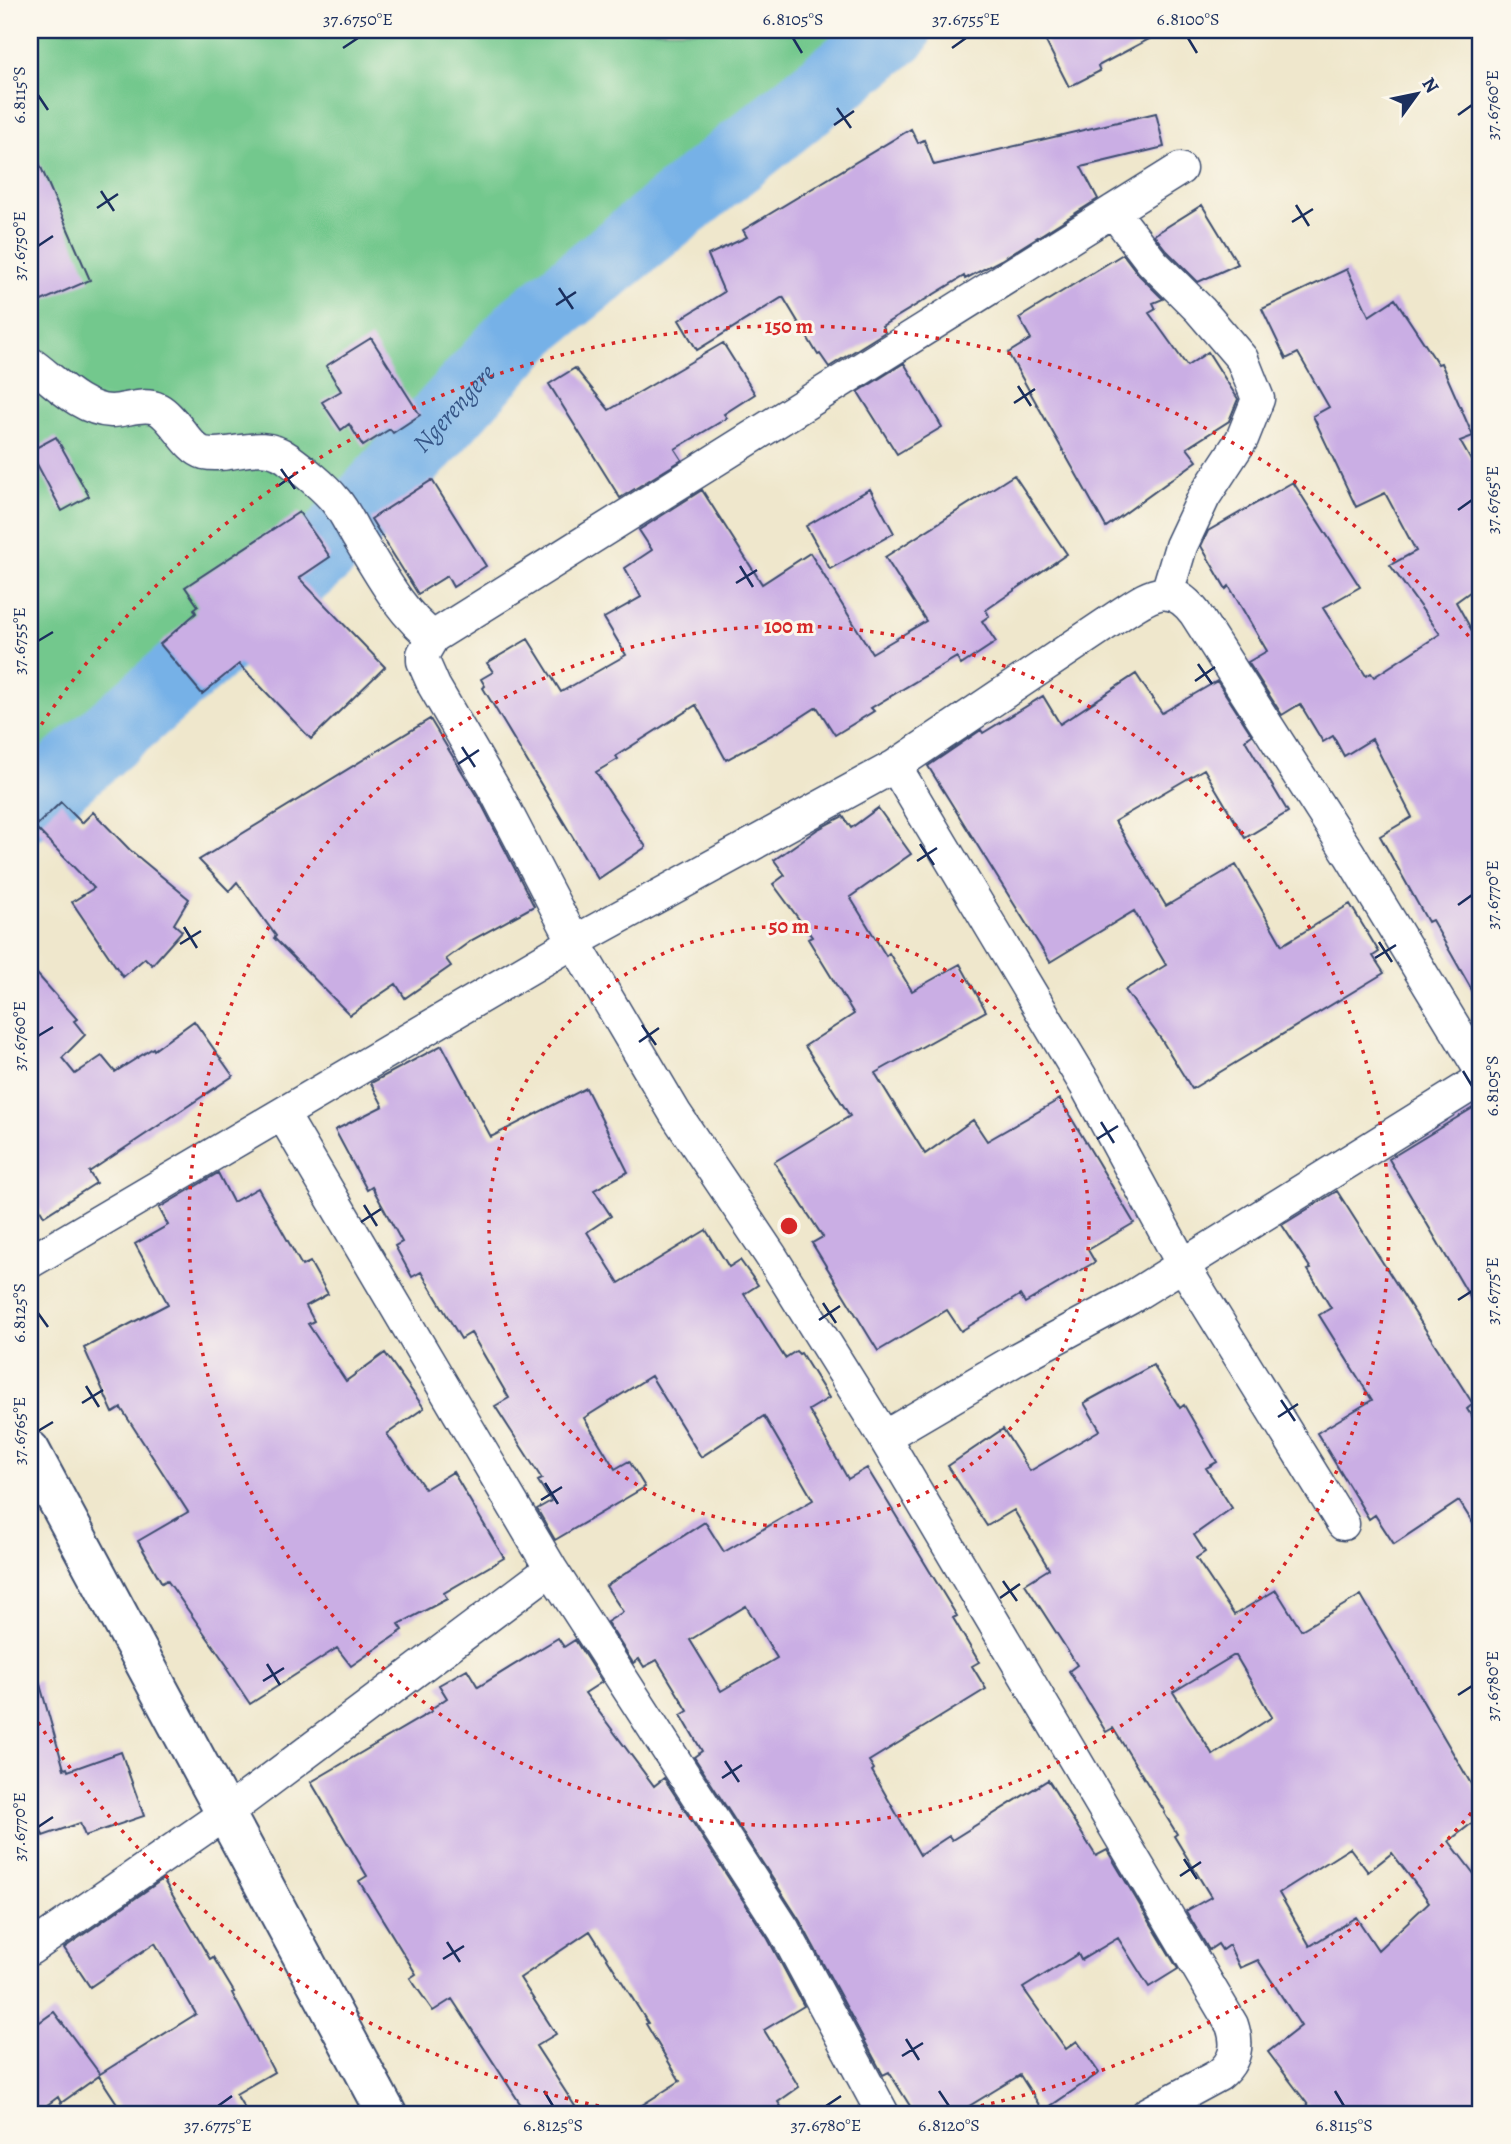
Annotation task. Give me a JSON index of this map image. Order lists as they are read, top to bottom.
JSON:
{
  "water": ["Ngerengere"],
  "north": "top right",
  "coordinates": [
    "37.6750°E",
    "6.8105°S",
    "37.6755°E",
    "6.8100°S",
    "6.8115°S",
    "37.6760°E",
    "37.6765°E",
    "37.6770°E",
    "37.6775°E",
    "6.8125°S",
    "37.6780°E",
    "6.8120°S"
  ],
  "rings": ["150 m", "100 m", "50 m"]
}
